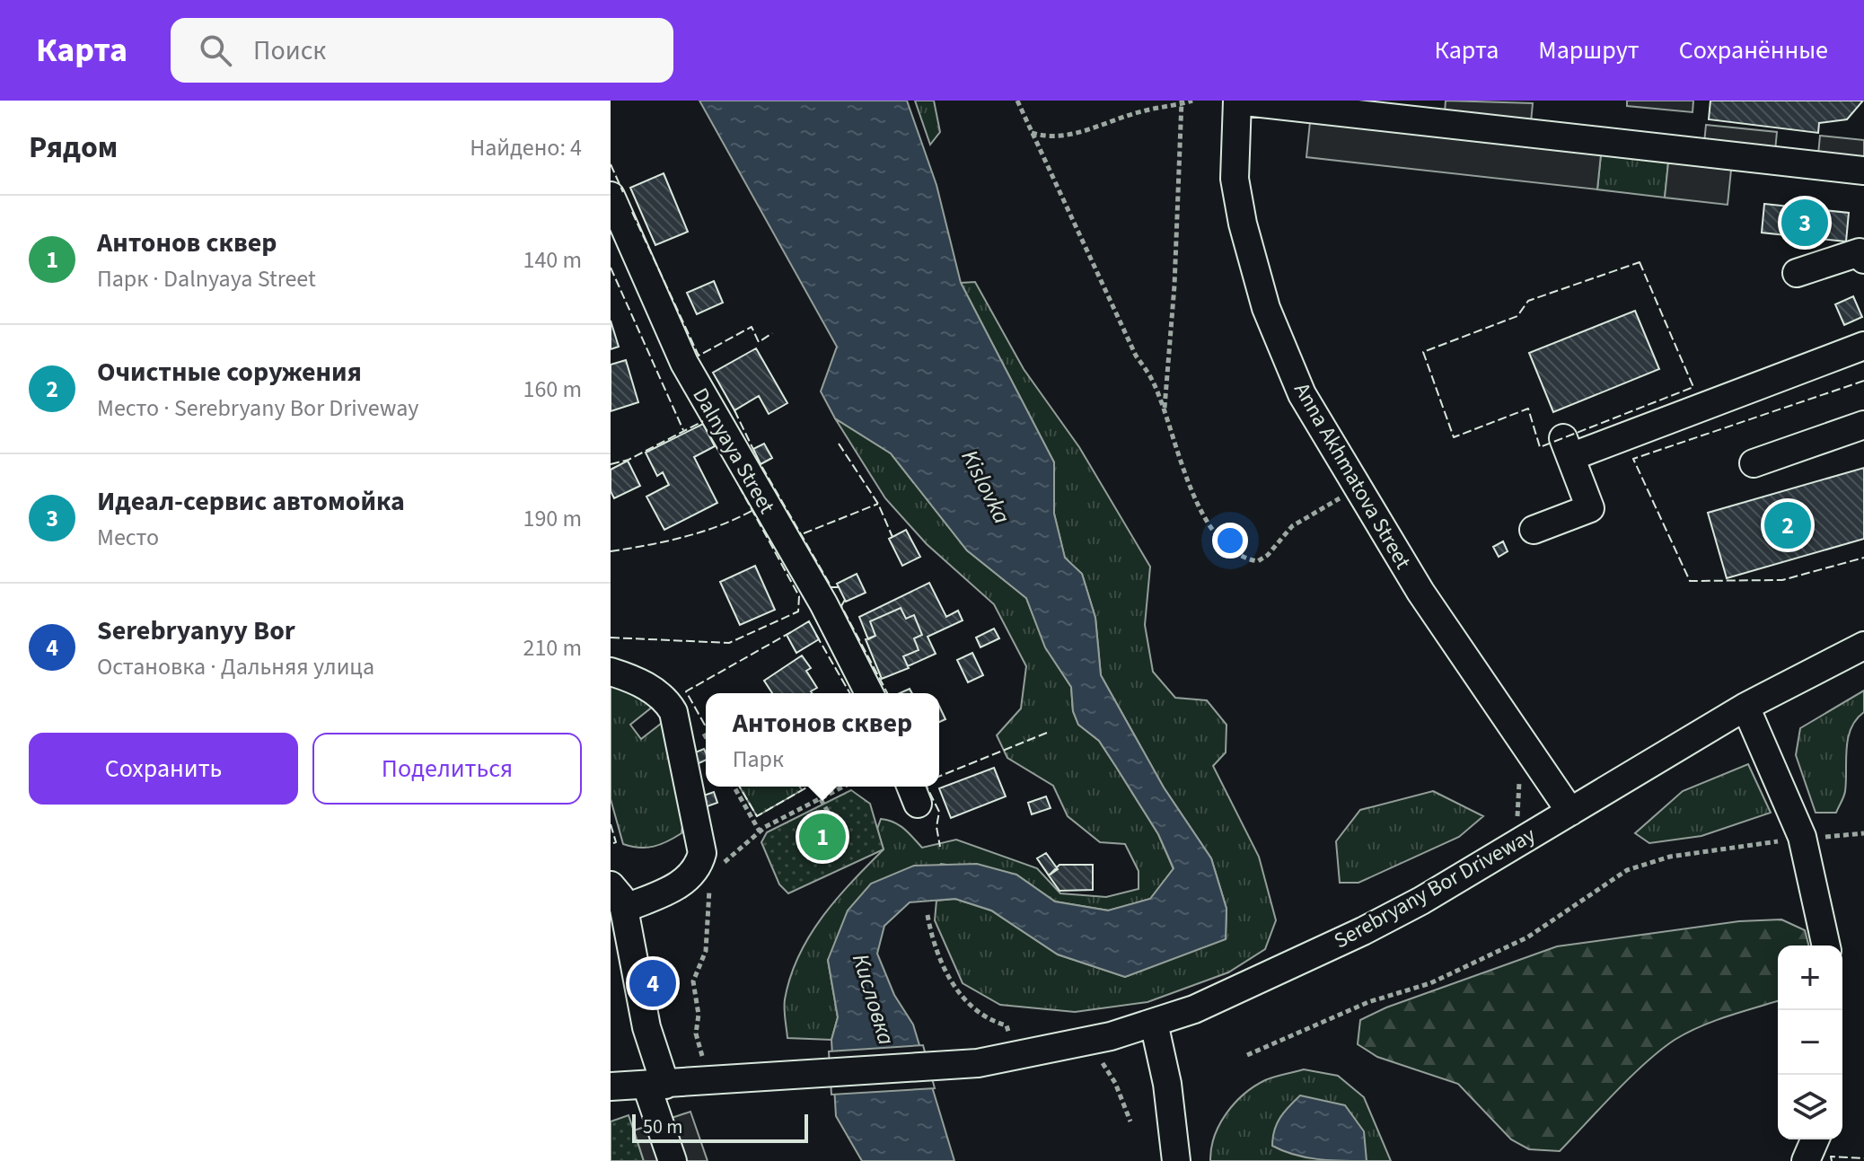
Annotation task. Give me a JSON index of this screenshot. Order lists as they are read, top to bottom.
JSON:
{
  "streets": {
    "street": ["Dalnyaya Street", "Anna Akhmatova Street", "Serebryany Bor Driveway"]
  },
  "crossings": [
    ["Anna Akhmatova Street", "Serebryany Bor Driveway"]
  ],
  "water": ["Kislovka", "Кисловка"],
  "scale_bar": "50 m",
  "page": {
    "header": "Карта",
    "search": "Поиск",
    "nav": ["Карта", "Маршрут", "Сохранённые"],
    "heading": ["Рядом", "Найдено: 4"],
    "list": [
      {
        "mark": "1",
        "name": "Aнтонов сквер",
        "note": "Парк · Dalnyaya Street",
        "value": "140 m"
      },
      {
        "mark": "2",
        "name": "Очистные соружения",
        "note": "Место · Serebryany Bor Driveway",
        "value": "160 m"
      },
      {
        "mark": "3",
        "name": "Идеал-сервис автомойка",
        "note": "Место",
        "value": "190 m"
      },
      {
        "mark": "4",
        "name": "Serebryanyy Bor",
        "note": "Остановка · Дальняя улица",
        "value": "210 m"
      }
    ],
    "pins": [
      "3",
      "2",
      "1",
      "4"
    ],
    "popup": ["Aнтонов сквер", "Парк"],
    "buttons": ["Сохранить", "Поделиться"],
    "map_buttons": ["+", "−"],
    "scale": "50 m"
  }
}
